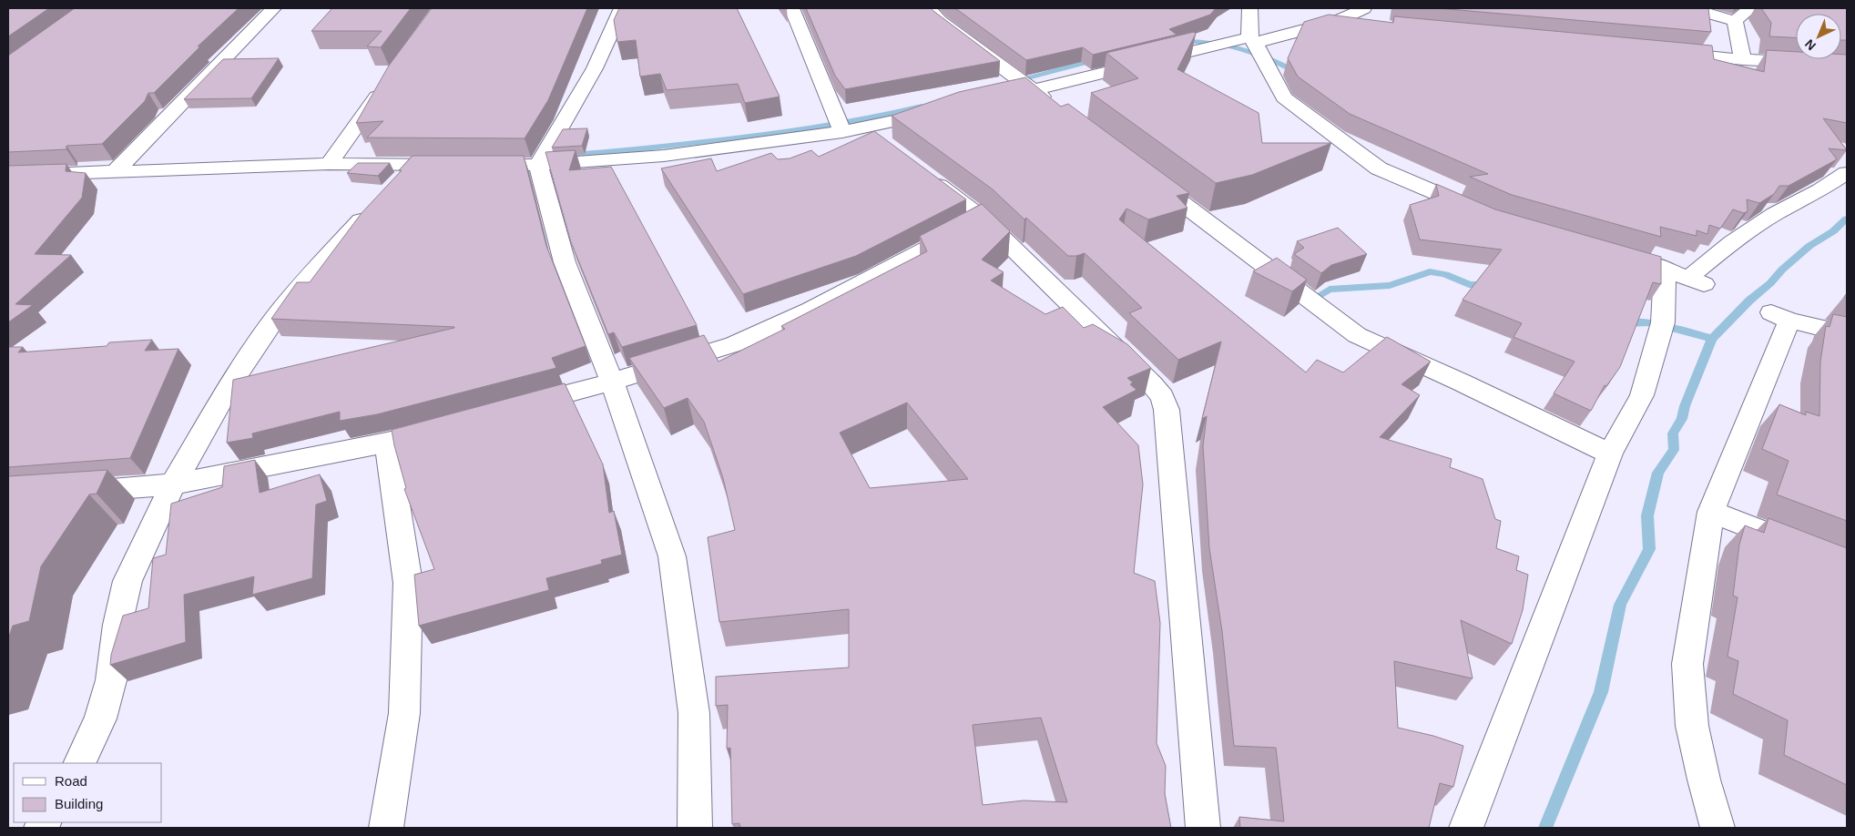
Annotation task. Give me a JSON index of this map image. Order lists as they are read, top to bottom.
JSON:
{
  "legend": ["Road", "Building"],
  "north": "bottom left"
}
